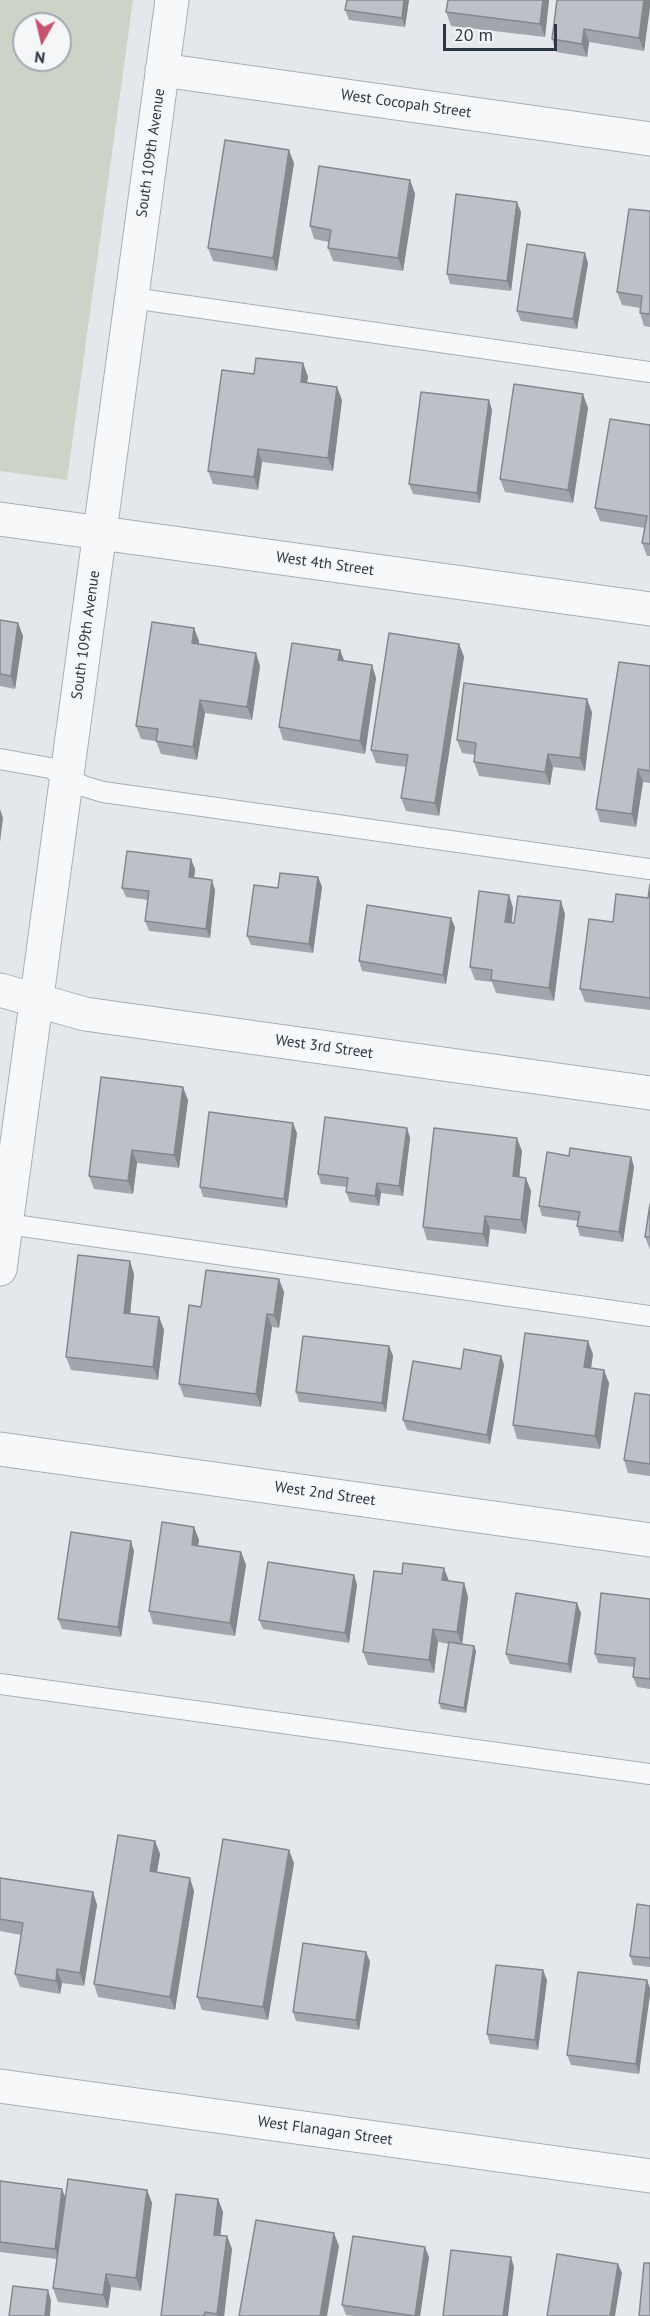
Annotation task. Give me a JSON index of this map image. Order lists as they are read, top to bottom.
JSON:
{
  "streets": {
    "street": [
      "West Cocopah Street",
      "South 109th Avenue",
      "West 4th Street",
      "West 3rd Street",
      "West 2nd Street",
      "West Flanagan Street"
    ]
  },
  "crossings": [
    ["West Cocopah Street", "South 109th Avenue"],
    ["South 109th Avenue", "West 4th Street"],
    ["South 109th Avenue", "West 3rd Street"]
  ],
  "scale_bar": "20 m",
  "north": "bottom"
}
